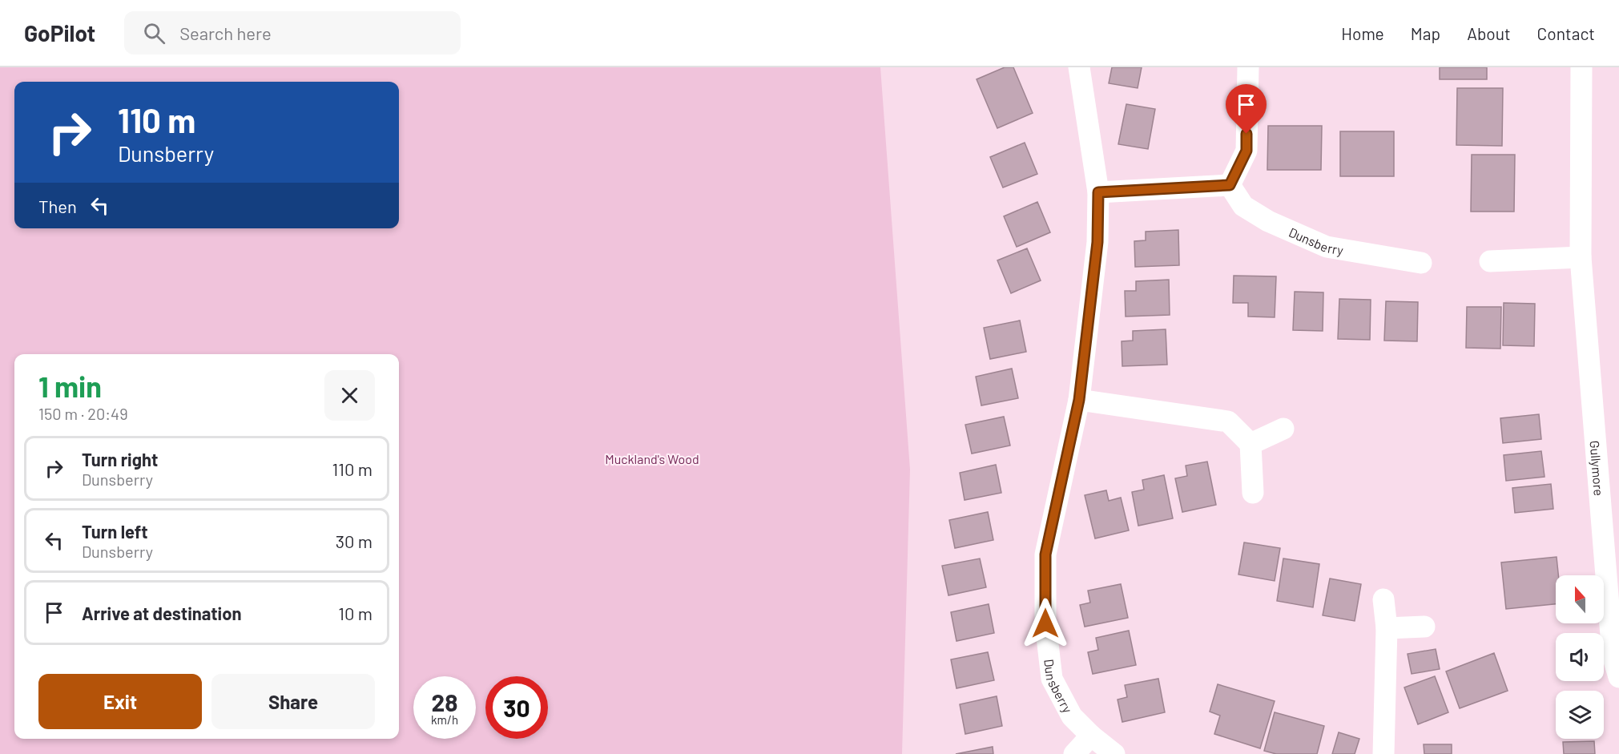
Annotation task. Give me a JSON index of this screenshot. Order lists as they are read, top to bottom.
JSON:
{
  "streets": {
    "street": ["Dunsberry", "Gullymore"]
  },
  "parks": ["Muckland's Wood"],
  "north": "top",
  "page": {
    "header": "GoPilot",
    "search": "Search here",
    "nav": [
      "Home",
      "Map",
      "About",
      "Contact"
    ],
    "turn": ["110 m", "Dunsberry"],
    "then": "Then",
    "heading": ["1 min", "150 m · 20:49"],
    "list": [
      {
        "name": "Turn right",
        "note": "Dunsberry",
        "value": "110 m"
      },
      {
        "name": "Turn left",
        "note": "Dunsberry",
        "value": "30 m"
      },
      {
        "name": "Arrive at destination",
        "value": "10 m"
      }
    ],
    "buttons": ["Exit", "Share"],
    "speed": "28 km/h",
    "limit": "30"
  }
}
